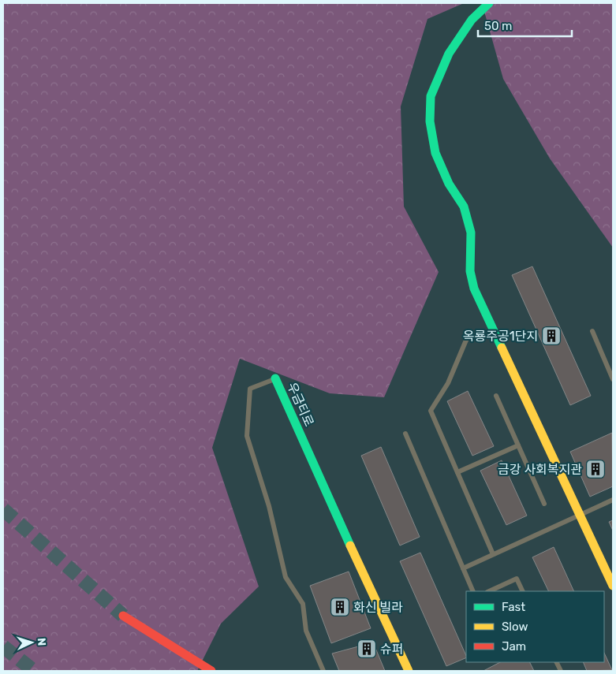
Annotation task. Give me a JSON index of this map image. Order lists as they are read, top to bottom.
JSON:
{
  "streets": {
    "street": ["우금티로"]
  },
  "places": {
    "building": [
      "옥룡주공1단지",
      "금강 사회복지관",
      "화신 빌라",
      "슈퍼"
    ]
  },
  "legend": ["Fast", "Slow", "Jam"],
  "scale_bar": "50 m",
  "north": "right"
}
